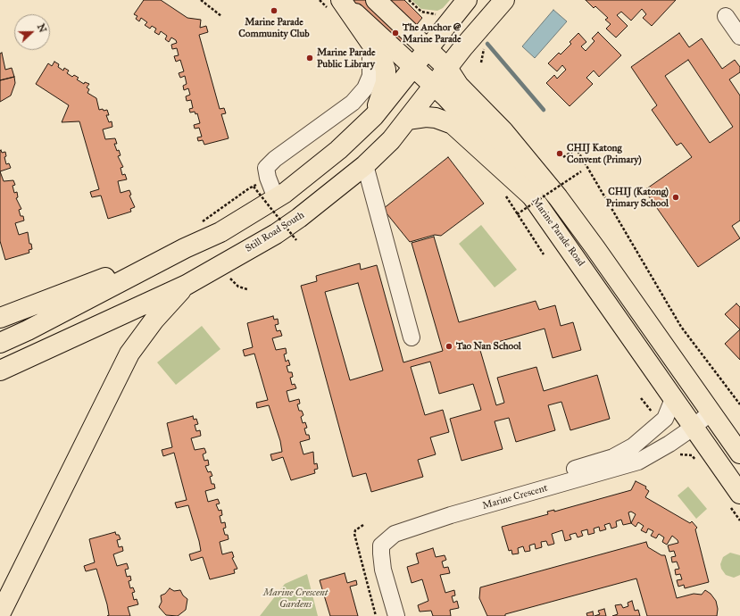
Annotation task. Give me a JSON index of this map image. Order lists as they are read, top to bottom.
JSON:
{
  "streets": {
    "main road": ["Still Road South", "Marine Parade Road"],
    "street": ["Marine Crescent"]
  },
  "crossings": [
    ["Still Road South", "Marine Parade Road"],
    ["Marine Parade Road", "Marine Crescent"]
  ],
  "parks": ["Marine Crescent Gardens"],
  "places": [
    "Marine Parade Community Club",
    "The Anchor @ Marine Parade",
    "Marine Parade Public Library",
    "CHIJ Katong Convent (Primary)",
    "CHIJ (Katong) Primary School",
    "Tao Nan School"
  ],
  "north": "right"
}
